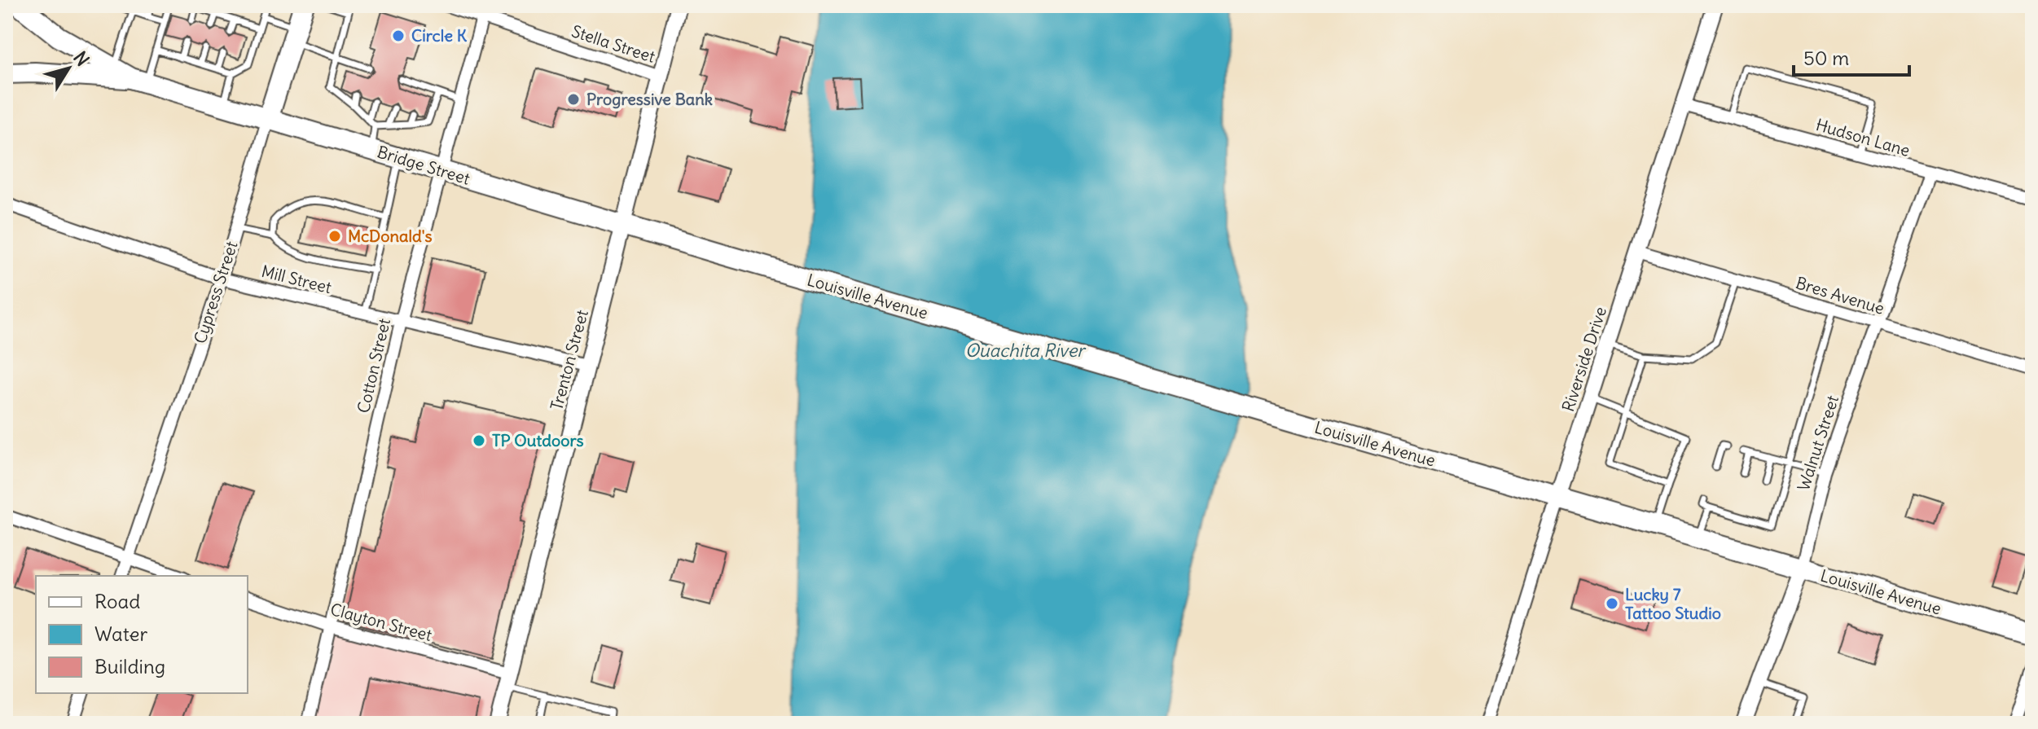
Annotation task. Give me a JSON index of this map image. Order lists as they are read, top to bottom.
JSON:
{
  "streets": {
    "main road": ["Bridge Street", "Cypress Street", "Louisville Avenue"],
    "street": [
      "Stella Street",
      "Hudson Lane",
      "Mill Street",
      "Bres Avenue",
      "Riverside Drive",
      "Trenton Street",
      "Cotton Street",
      "Walnut Street",
      "Clayton Street"
    ]
  },
  "crossings": [
    ["Stella Street", "Trenton Street"],
    ["Stella Street", "Cotton Street"],
    ["Hudson Lane", "Riverside Drive"],
    ["Hudson Lane", "Walnut Street"],
    ["Bridge Street", "Cypress Street"],
    ["Bridge Street", "Louisville Avenue"],
    ["Bridge Street", "Trenton Street"],
    ["Bridge Street", "Cotton Street"],
    ["Mill Street", "Cypress Street"],
    ["Mill Street", "Trenton Street"],
    ["Mill Street", "Cotton Street"],
    ["Bres Avenue", "Riverside Drive"],
    ["Bres Avenue", "Walnut Street"],
    ["Louisville Avenue", "Riverside Drive"],
    ["Louisville Avenue", "Walnut Street"],
    ["Trenton Street", "Clayton Street"],
    ["Cotton Street", "Clayton Street"]
  ],
  "water": ["Ouachita River"],
  "places": [
    "Circle K",
    "Progressive Bank",
    "McDonald's",
    "TP Outdoors",
    "Lucky 7 Tattoo Studio"
  ],
  "legend": ["Road", "Water", "Building"],
  "scale_bar": "50 m",
  "north": "top right"
}
